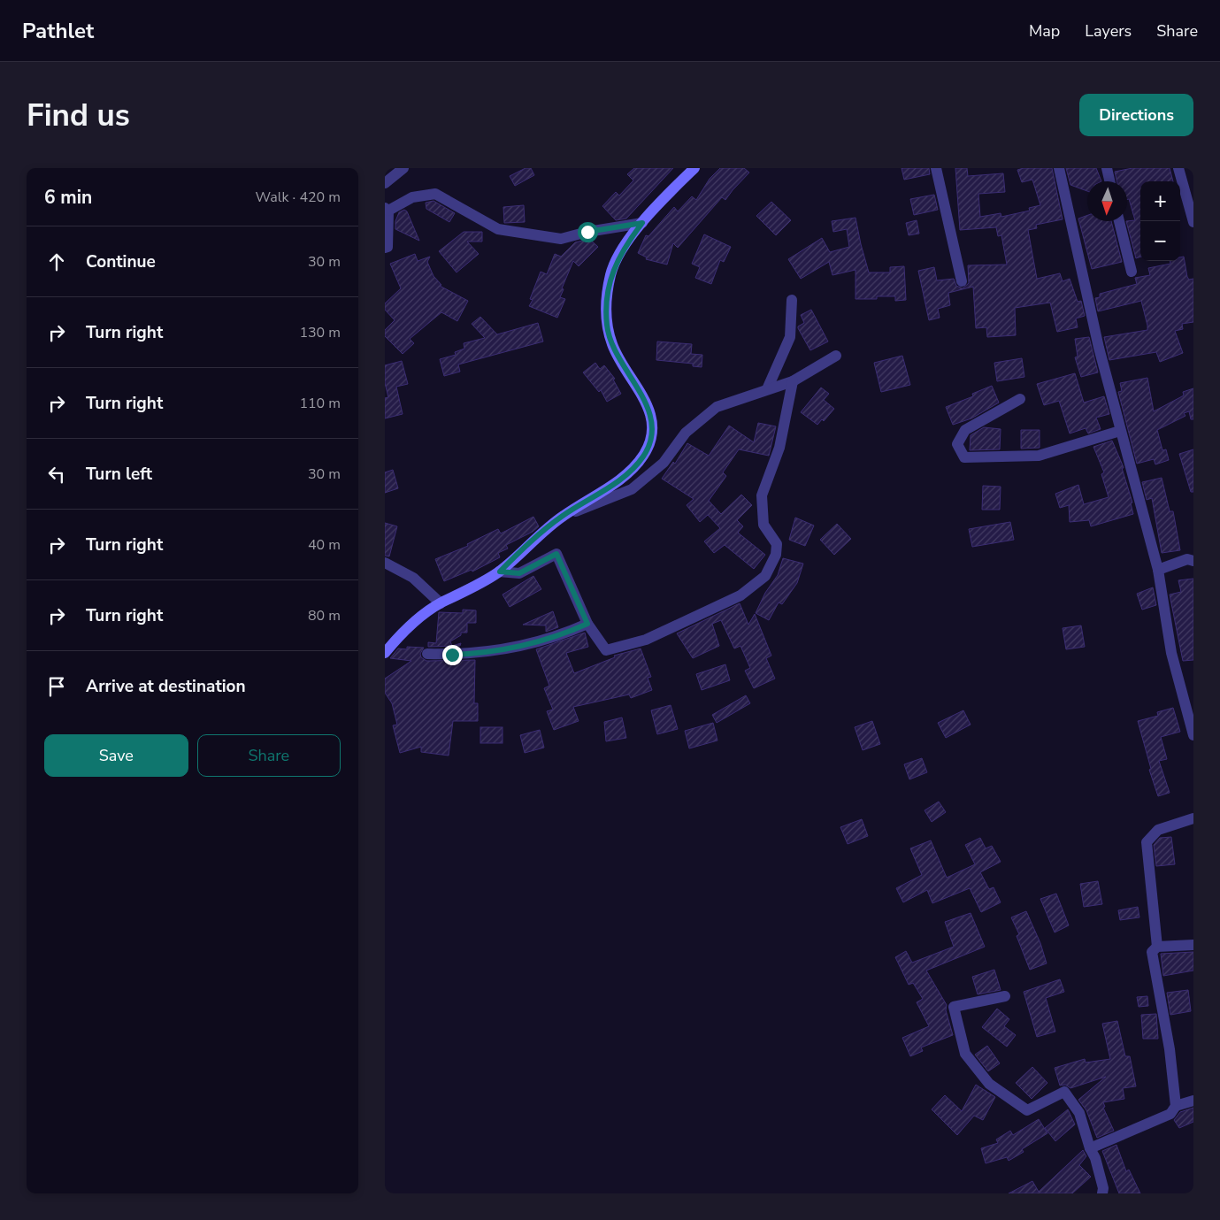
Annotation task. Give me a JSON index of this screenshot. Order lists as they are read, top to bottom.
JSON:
{
  "north": "bottom",
  "page": {
    "header": "Pathlet",
    "nav": ["Map", "Layers", "Share"],
    "buttons": [
      "Directions",
      ["Save", "Share"]
    ],
    "title": "Find us",
    "heading": ["6 min", "Walk · 420 m"],
    "map_buttons": ["+", "−"],
    "list": [
      ["Continue", "30 m"],
      ["Turn right", "130 m"],
      ["Turn right", "110 m"],
      ["Turn left", "30 m"],
      ["Turn right", "40 m"],
      ["Turn right", "80 m"],
      "Arrive at destination"
    ]
  }
}
